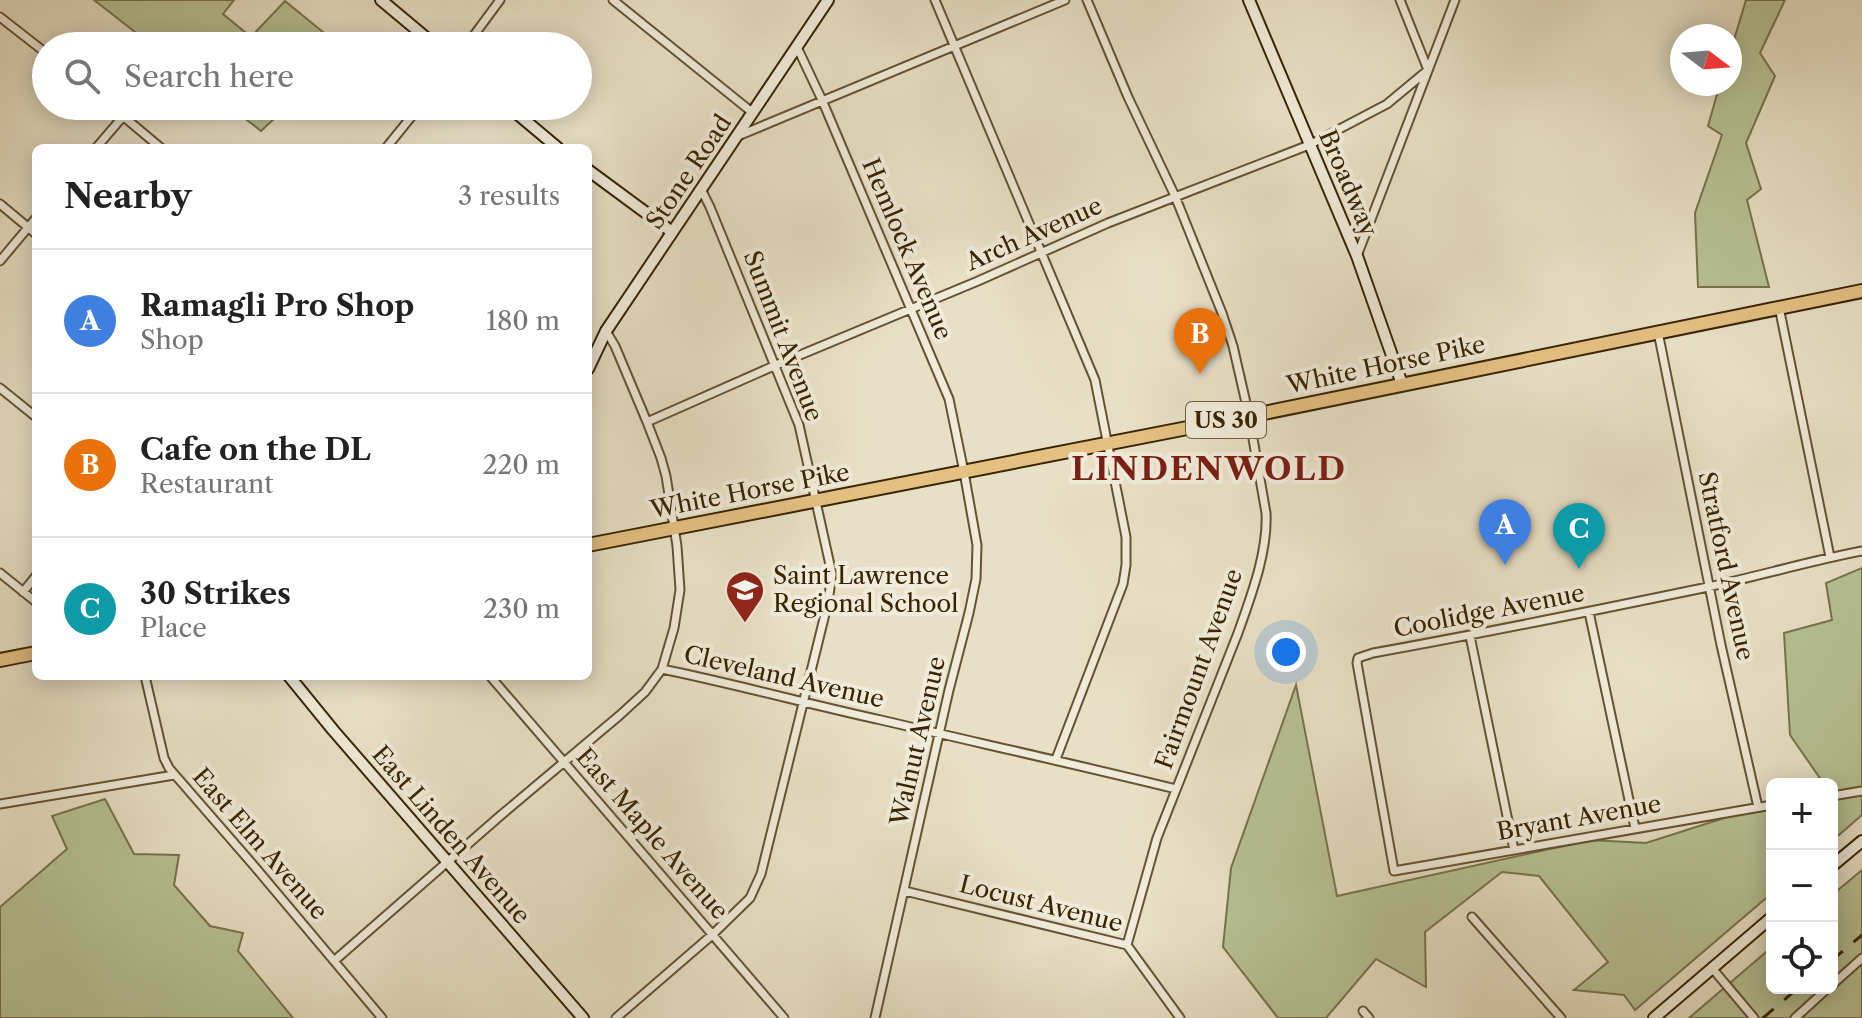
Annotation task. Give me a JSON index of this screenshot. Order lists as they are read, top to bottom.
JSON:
{
  "streets": {
    "highway": ["White Horse Pike", "US 30"],
    "street": [
      "Stone Road",
      "Broadway",
      "Arch Avenue",
      "Hemlock Avenue",
      "Summit Avenue",
      "Stratford Avenue",
      "Coolidge Avenue",
      "Fairmount Avenue",
      "Cleveland Avenue",
      "Walnut Avenue",
      "Bryant Avenue",
      "East Maple Avenue",
      "East Linden Avenue",
      "East Elm Avenue",
      "Locust Avenue"
    ]
  },
  "crossings": [
    ["Stone Road", "Hemlock Avenue"],
    ["Stone Road", "Summit Avenue"],
    ["Broadway", "Arch Avenue"],
    ["Broadway", "White Horse Pike"],
    ["Arch Avenue", "Hemlock Avenue"],
    ["Arch Avenue", "Summit Avenue"],
    ["Arch Avenue", "Fairmount Avenue"],
    ["Hemlock Avenue", "White Horse Pike"],
    ["Hemlock Avenue", "Walnut Avenue"],
    ["Summit Avenue", "White Horse Pike"],
    ["Summit Avenue", "Cleveland Avenue"],
    ["Summit Avenue", "East Maple Avenue"],
    ["White Horse Pike", "Stratford Avenue"],
    ["White Horse Pike", "Fairmount Avenue"],
    ["White Horse Pike", "Walnut Avenue"],
    ["Stratford Avenue", "Coolidge Avenue"],
    ["Stratford Avenue", "Bryant Avenue"],
    ["Coolidge Avenue", "Bryant Avenue"],
    ["Fairmount Avenue", "Cleveland Avenue"],
    ["Fairmount Avenue", "Locust Avenue"],
    ["Cleveland Avenue", "Walnut Avenue"],
    ["Walnut Avenue", "Locust Avenue"]
  ],
  "districts": ["LINDENWOLD"],
  "places": {
    "school or university": ["Saint Lawrence Regional School"]
  },
  "north": "right",
  "page": {
    "search": "Search here",
    "heading": ["Nearby", "3 results"],
    "list": [
      {
        "mark": "A",
        "name": "Ramagli Pro Shop",
        "note": "Shop",
        "value": "180 m"
      },
      {
        "mark": "B",
        "name": "Cafe on the DL",
        "note": "Restaurant",
        "value": "220 m"
      },
      {
        "mark": "C",
        "name": "30 Strikes",
        "note": "Place",
        "value": "230 m"
      }
    ],
    "pins": ["B", "A", "C"],
    "map_buttons": ["+", "−"]
  }
}
